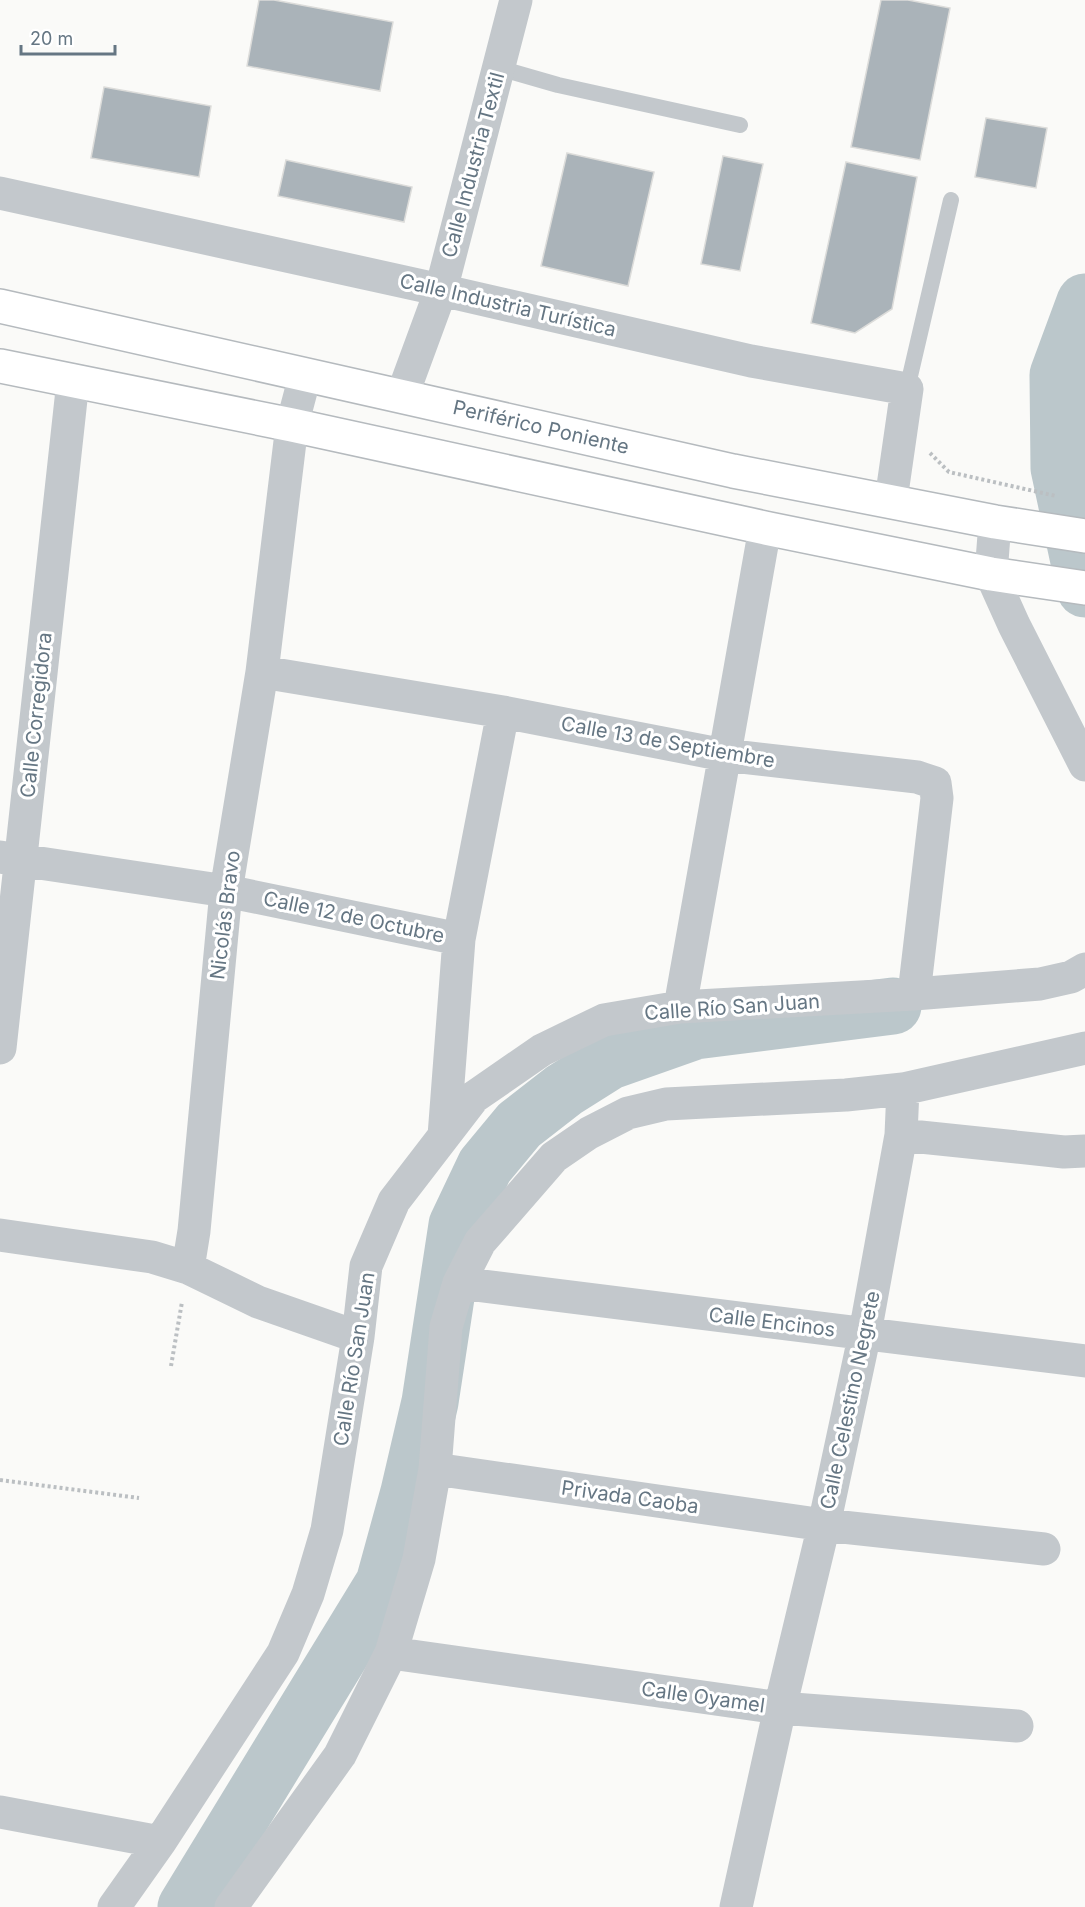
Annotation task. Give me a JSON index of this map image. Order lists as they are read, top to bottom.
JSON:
{
  "streets": {
    "main road": ["Periférico Poniente"],
    "street": [
      "Calle Industria Textil",
      "Calle Industria Turística",
      "Calle Corregidora",
      "Calle 13 de Septiembre",
      "Nicolás Bravo",
      "Calle 12 de Octubre",
      "Calle Río San Juan",
      "Calle Encinos",
      "Calle Celestino Negrete",
      "Privada Caoba",
      "Calle Oyamel"
    ]
  },
  "crossings": [
    ["Calle Industria Textil", "Calle Industria Turística"],
    ["Calle Industria Textil", "Periférico Poniente"],
    ["Periférico Poniente", "Nicolás Bravo"],
    ["Calle Corregidora", "Calle 12 de Octubre"],
    ["Calle 13 de Septiembre", "Nicolás Bravo"],
    ["Calle 13 de Septiembre", "Calle Río San Juan"],
    ["Nicolás Bravo", "Calle 12 de Octubre"],
    ["Calle Encinos", "Calle Celestino Negrete"],
    ["Calle Celestino Negrete", "Privada Caoba"],
    ["Calle Celestino Negrete", "Calle Oyamel"]
  ],
  "scale_bar": "20 m"
}
